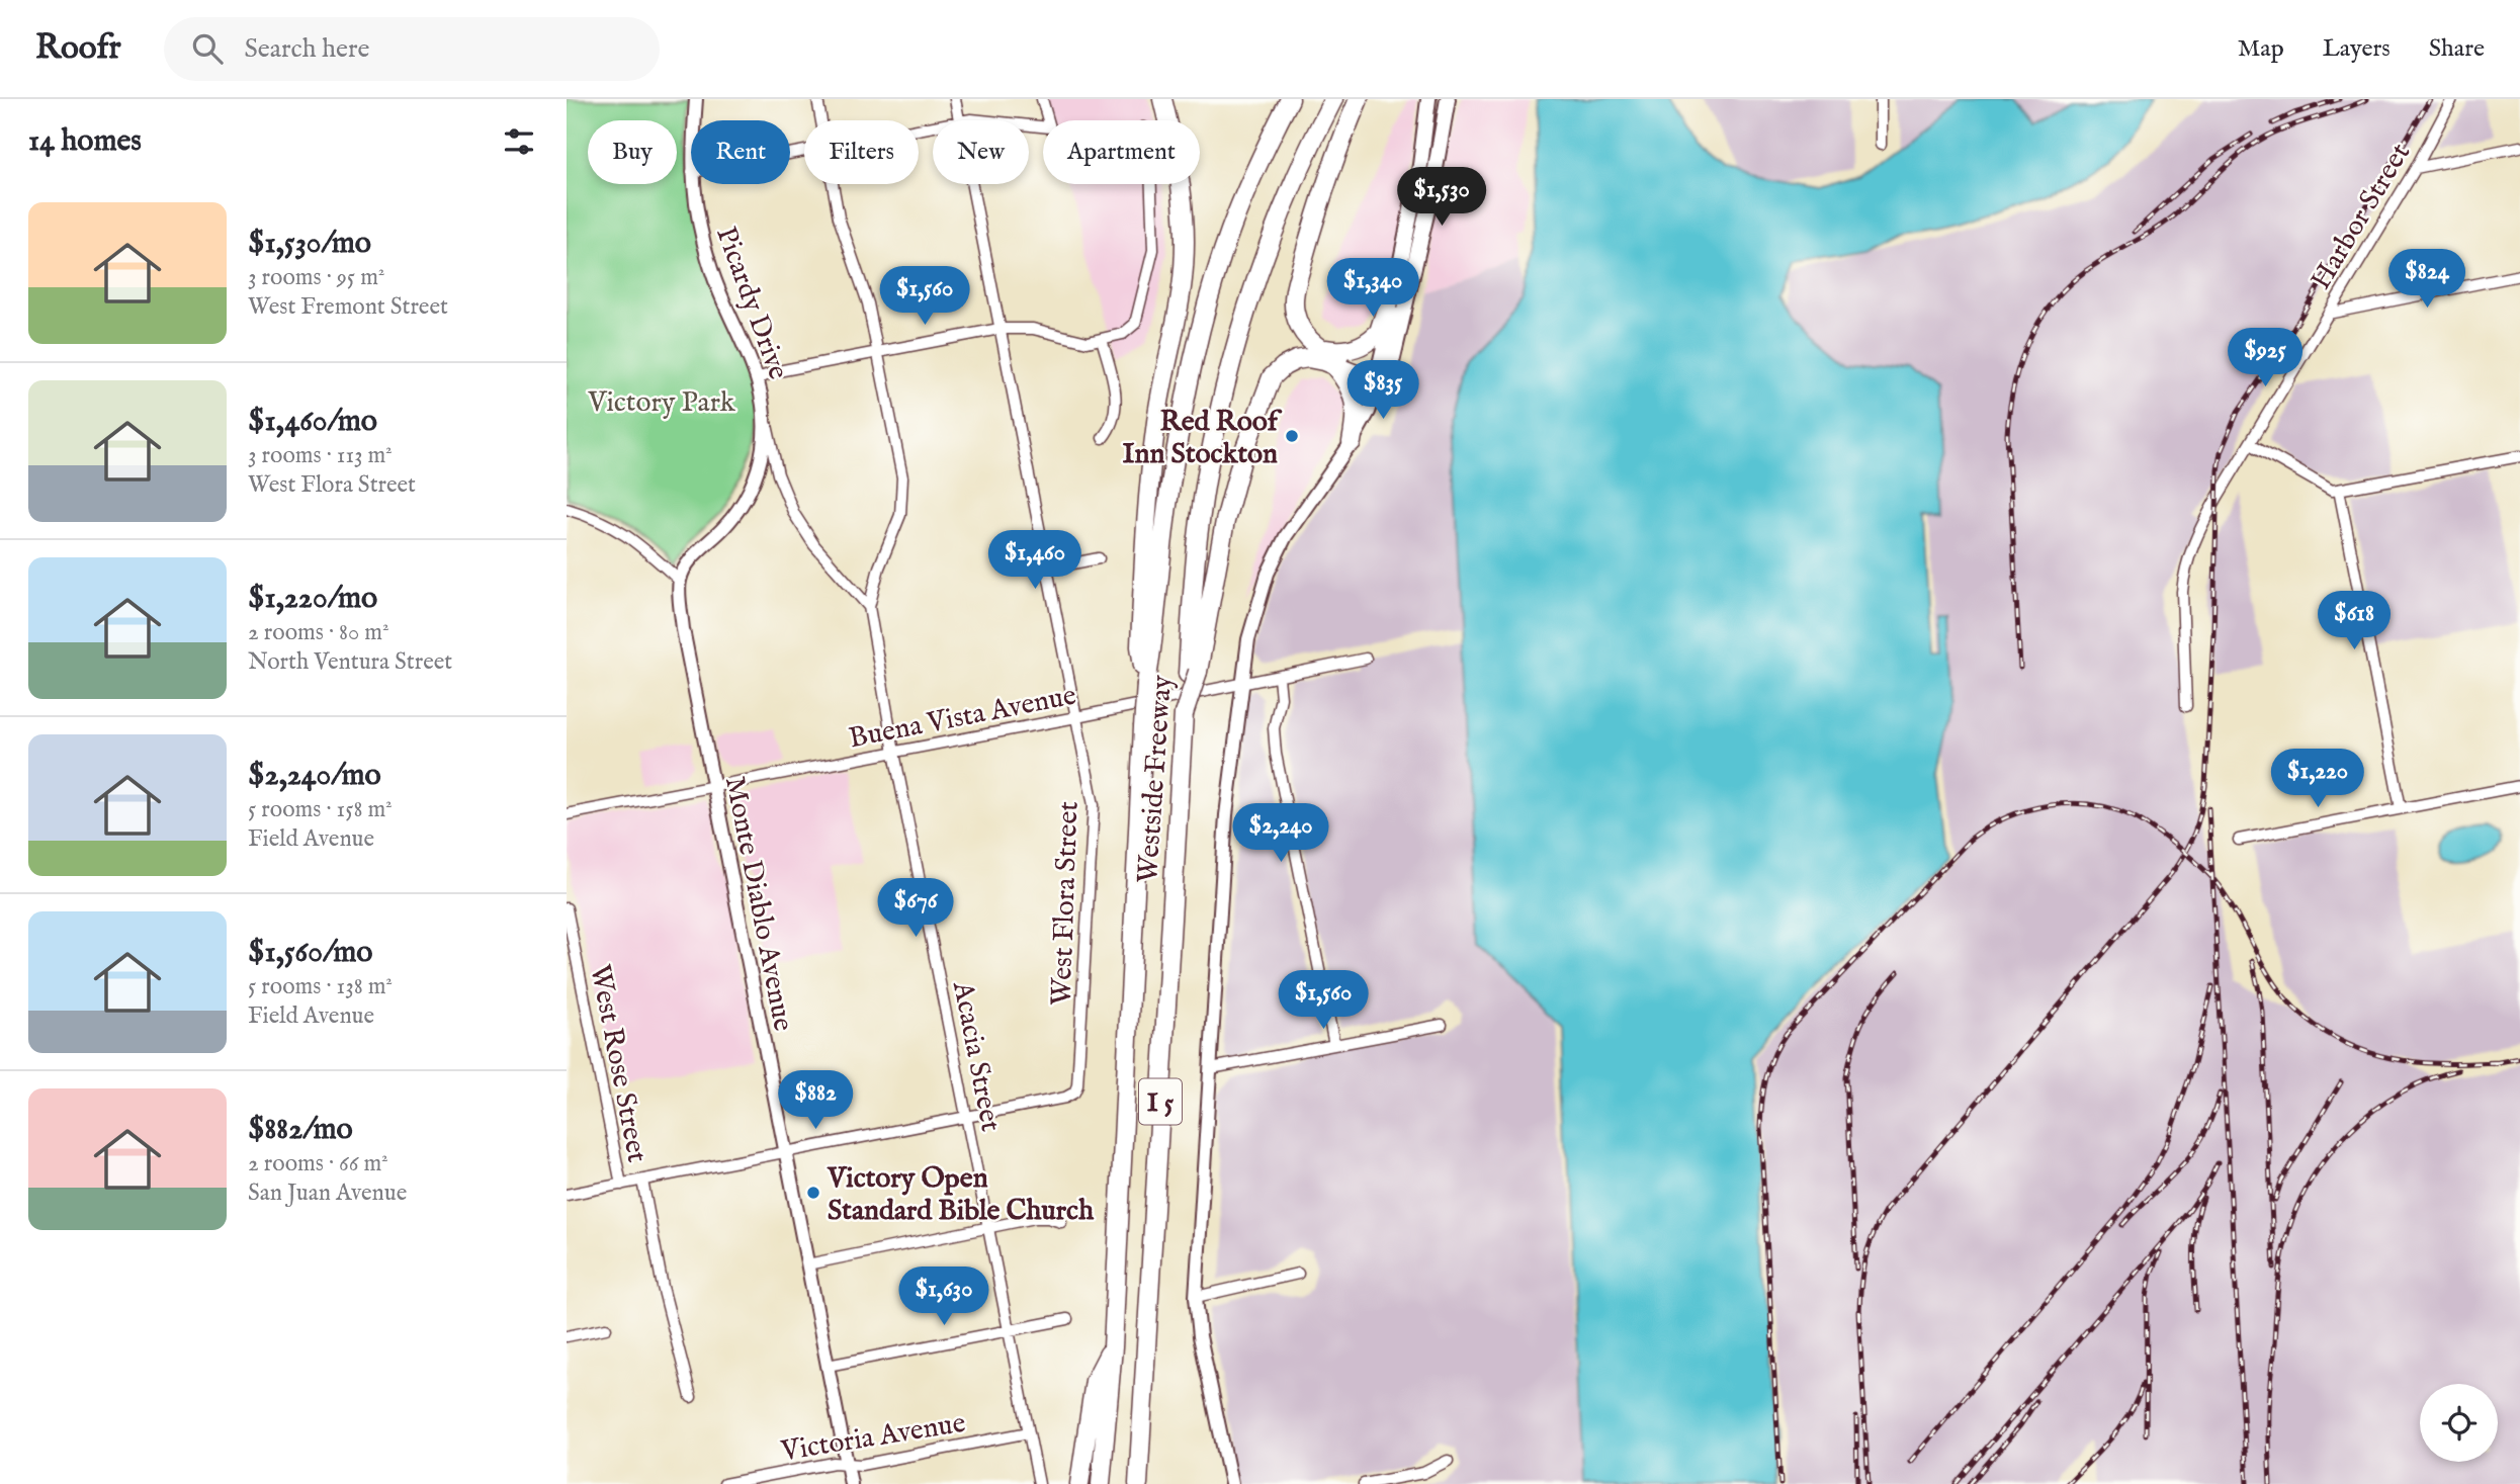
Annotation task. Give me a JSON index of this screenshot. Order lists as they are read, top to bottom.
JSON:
{
  "streets": {
    "highway": ["Westside Freeway", "I 5"],
    "street": [
      "Harbor Street",
      "Picardy Drive",
      "Buena Vista Avenue",
      "Monte Diablo Avenue",
      "West Flora Street",
      "Acacia Street",
      "West Rose Street",
      "Victoria Avenue"
    ]
  },
  "crossings": [
    ["Picardy Drive", "Monte Diablo Avenue"],
    ["Buena Vista Avenue", "Monte Diablo Avenue"],
    ["Buena Vista Avenue", "West Flora Street"],
    ["Buena Vista Avenue", "Acacia Street"],
    ["Monte Diablo Avenue", "Victoria Avenue"],
    ["West Flora Street", "Acacia Street"],
    ["Acacia Street", "Victoria Avenue"]
  ],
  "parks": ["Victory Park"],
  "places": ["Red Roof Inn Stockton", "Victory Open Standard Bible Church"],
  "page": {
    "header": "Roofr",
    "search": "Search here",
    "nav": ["Map", "Layers", "Share"],
    "heading": "14 homes",
    "chip": [
      "Buy",
      "Rent",
      "Filters",
      "New",
      "Apartment"
    ],
    "price": [
      "$1,530",
      "$824",
      "$1,340",
      "$1,560",
      "$925",
      "$835",
      "$1,460",
      "$618",
      "$1,220",
      "$2,240",
      "$676",
      "$1,560",
      "$882",
      "$1,630"
    ],
    "list": [
      {
        "name": "$1,530/mo",
        "note": "3 rooms · 95 m² · West Fremont Street"
      },
      {
        "name": "$1,460/mo",
        "note": "3 rooms · 113 m² · West Flora Street"
      },
      {
        "name": "$1,220/mo",
        "note": "2 rooms · 80 m² · North Ventura Street"
      },
      {
        "name": "$2,240/mo",
        "note": "5 rooms · 158 m² · Field Avenue"
      },
      {
        "name": "$1,560/mo",
        "note": "5 rooms · 138 m² · Field Avenue"
      },
      {
        "name": "$882/mo",
        "note": "2 rooms · 66 m² · San Juan Avenue"
      }
    ]
  }
}
